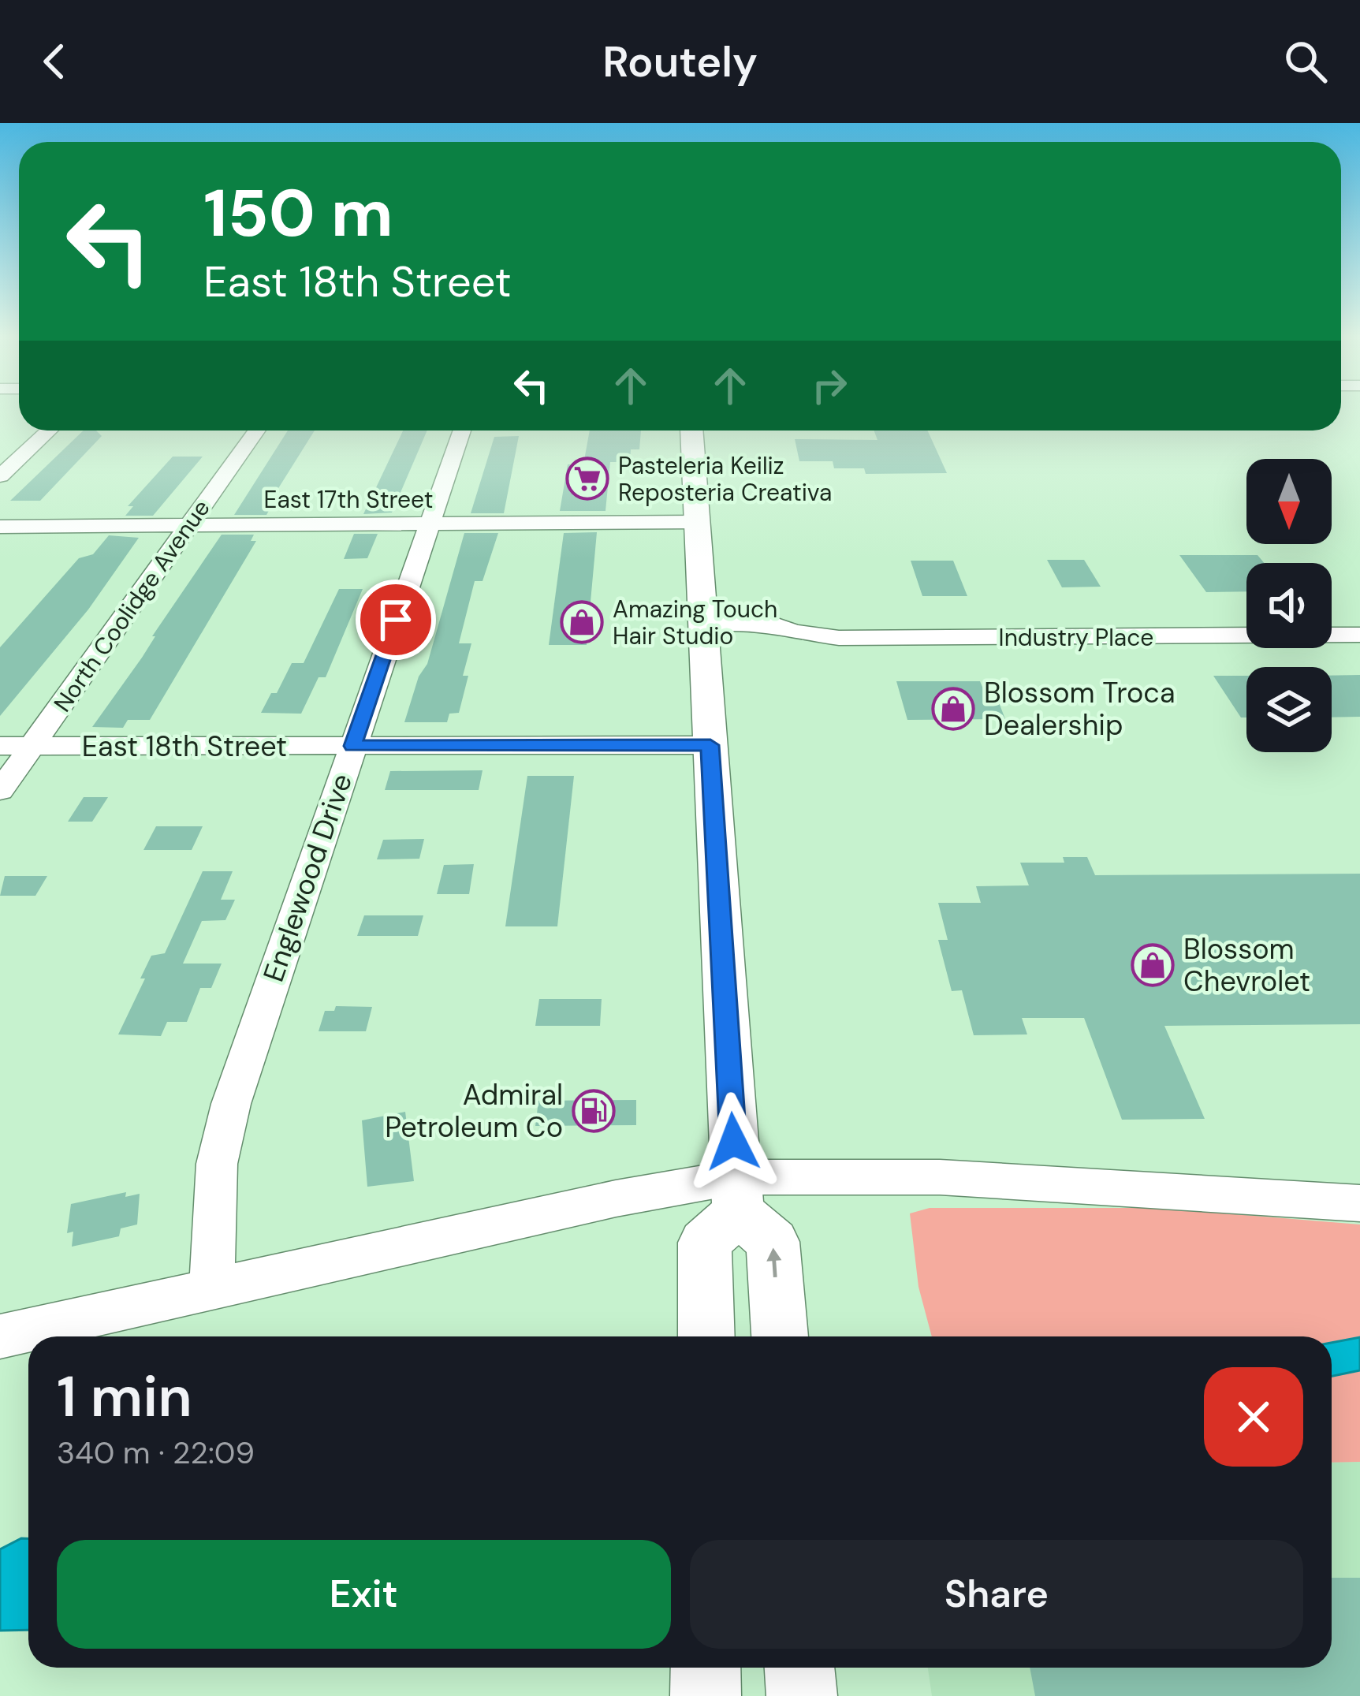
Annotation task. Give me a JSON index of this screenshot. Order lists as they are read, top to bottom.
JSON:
{
  "streets": {
    "street": [
      "East 17th Street",
      "North Coolidge Avenue",
      "Industry Place",
      "East 18th Street",
      "Englewood Drive"
    ]
  },
  "crossings": [
    ["East 17th Street", "North Coolidge Avenue"],
    ["East 17th Street", "Englewood Drive"],
    ["North Coolidge Avenue", "East 18th Street"],
    ["East 18th Street", "Englewood Drive"]
  ],
  "places": {
    "supermarket": ["Pasteleria Keiliz Reposteria Creativa"],
    "shop": ["Amazing Touch Hair Studio", "Blossom Troca Dealership", "Blossom Chevrolet"],
    "fuel station": ["Admiral Petroleum Co"]
  },
  "north": "bottom",
  "page": {
    "header": "Routely",
    "turn": ["150 m", "East 18th Street"],
    "heading": ["1 min", "340 m · 22:09"],
    "buttons": ["Exit", "Share"]
  }
}
